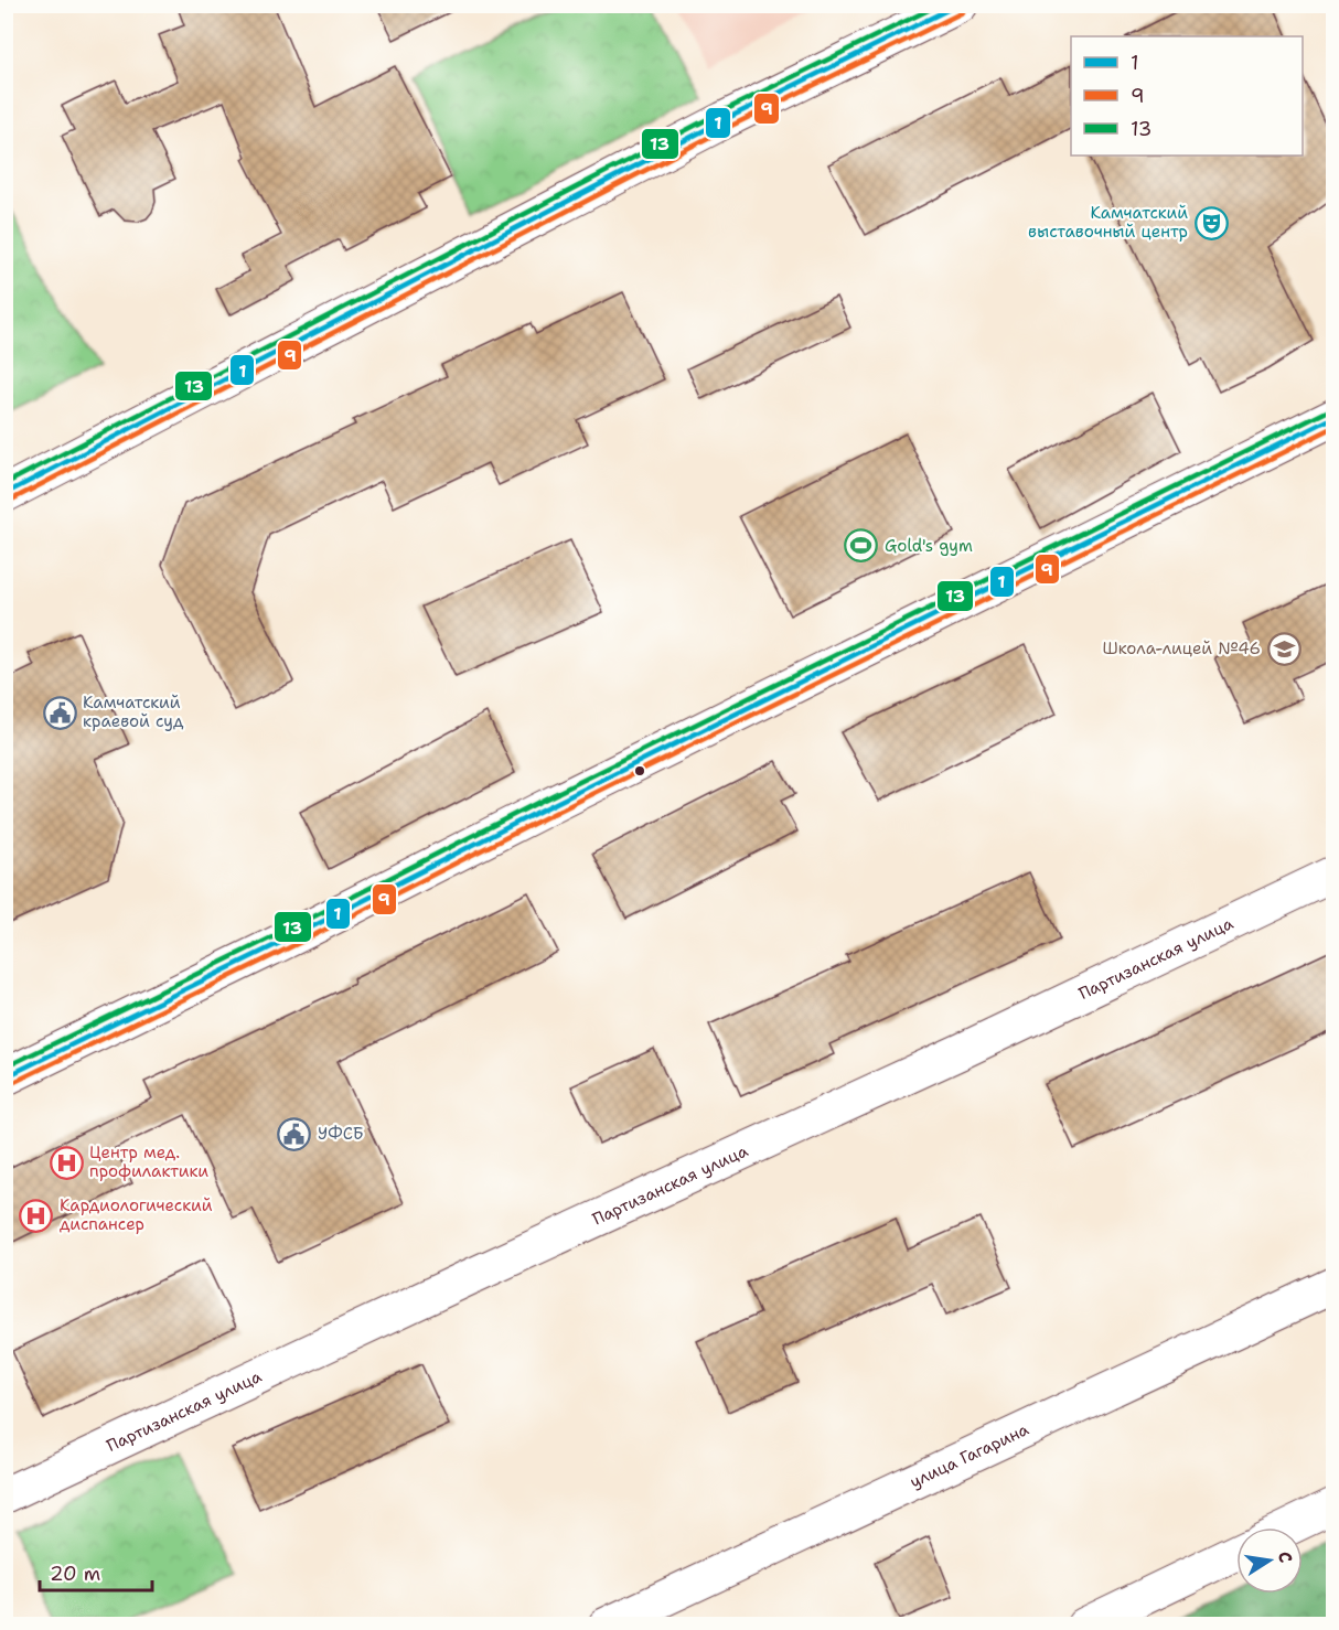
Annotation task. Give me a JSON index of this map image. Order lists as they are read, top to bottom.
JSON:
{
  "streets": {
    "street": ["Партизанская улица", "улица Гагарина"]
  },
  "places": {
    "theatre": ["Камчатский выставочный центр"],
    "sports": ["Gold's gym"],
    "school or university": ["Школа-лицей №46"],
    "public building": ["Камчатский краевой суд", "УФСБ"],
    "hospital": ["Центр мед. профилактики", "Кардиологический диспансер"]
  },
  "lines": ["transit line 1", "transit line 13", "transit line 9"],
  "legend": ["1", "9", "13"],
  "scale_bar": "20 m",
  "north": "right"
}
